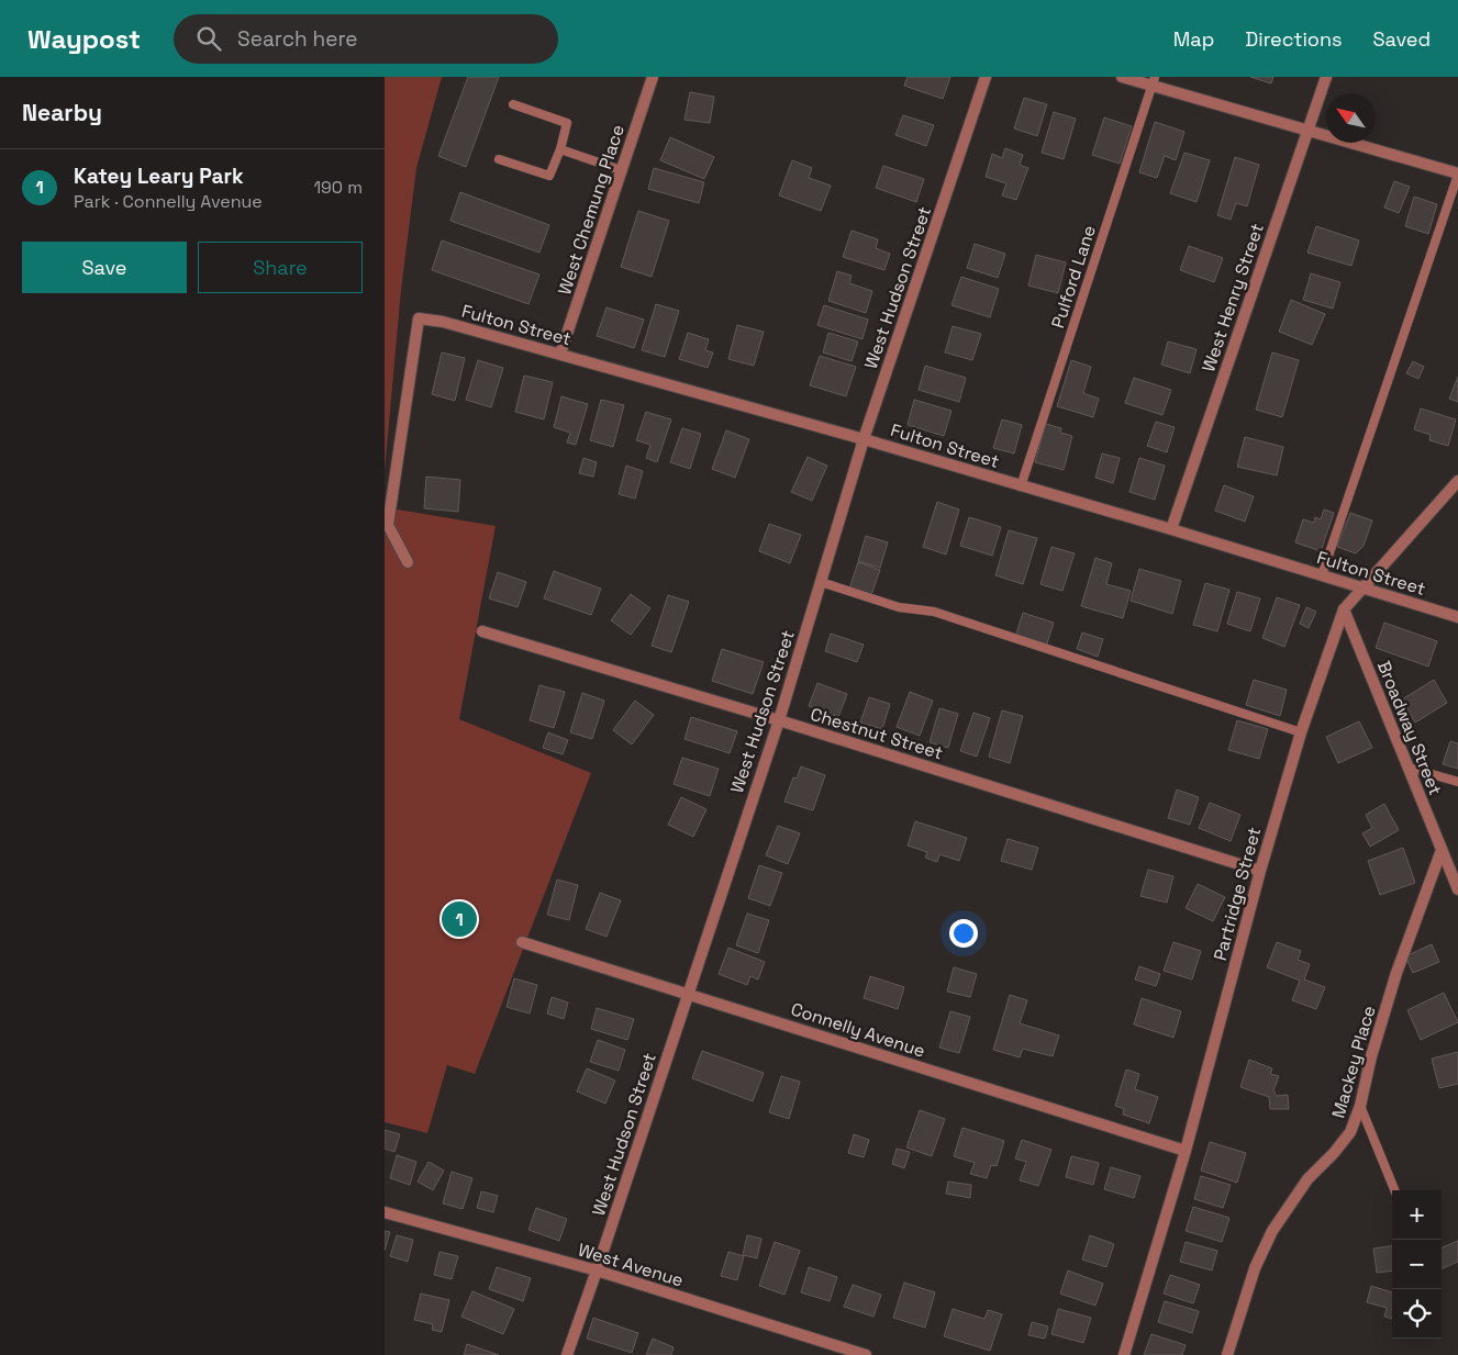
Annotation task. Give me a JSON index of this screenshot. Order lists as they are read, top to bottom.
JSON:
{
  "streets": {
    "street": [
      "West Chemung Place",
      "West Hudson Street",
      "West Henry Street",
      "Fulton Street",
      "Broadway Street",
      "Chestnut Street",
      "Partridge Street",
      "Connelly Avenue",
      "Mackey Place",
      "West Avenue"
    ],
    "lane": ["Pulford Lane"]
  },
  "crossings": [
    ["West Chemung Place", "Fulton Street"],
    ["Pulford Lane", "Fulton Street"],
    ["West Hudson Street", "Fulton Street"],
    ["West Hudson Street", "Chestnut Street"],
    ["West Hudson Street", "Connelly Avenue"],
    ["West Hudson Street", "West Avenue"],
    ["West Henry Street", "Fulton Street"],
    ["Fulton Street", "Partridge Street"],
    ["Broadway Street", "Partridge Street"],
    ["Broadway Street", "Mackey Place"],
    ["Chestnut Street", "Partridge Street"],
    ["Partridge Street", "Connelly Avenue"]
  ],
  "north": "top left",
  "page": {
    "header": "Waypost",
    "search": "Search here",
    "nav": ["Map", "Directions", "Saved"],
    "heading": "Nearby",
    "list": [
      {
        "mark": "1",
        "name": "Katey Leary Park",
        "note": "Park · Connelly Avenue",
        "value": "190 m"
      }
    ],
    "buttons": ["Save", "Share"],
    "pins": "1",
    "map_buttons": ["+", "−"]
  }
}
